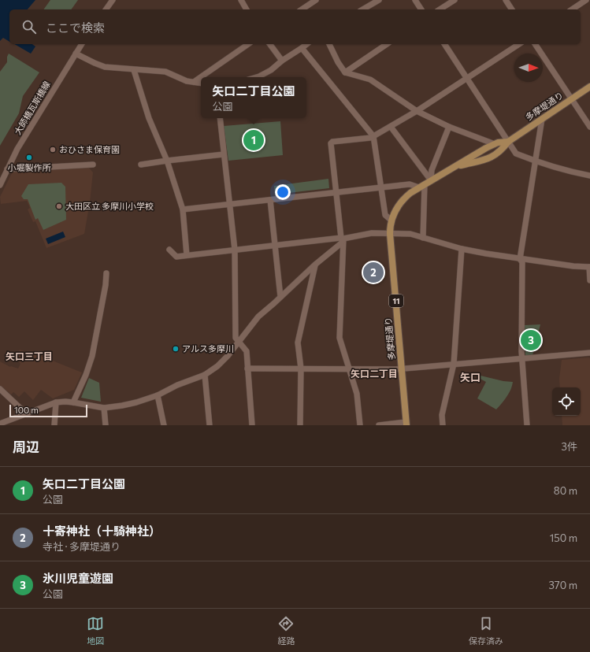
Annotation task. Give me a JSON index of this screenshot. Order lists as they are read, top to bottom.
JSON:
{
  "streets": {
    "main road": ["多摩堤通り", "11"],
    "street": ["大師橋瓦斯橋線"]
  },
  "districts": ["矢口三丁目", "矢口二丁目", "矢口"],
  "places": [
    "おひさま保育園",
    "小堀製作所",
    "大田区立 多摩川小学校",
    "アルス多摩川"
  ],
  "scale_bar": "100 m",
  "north": "right",
  "page": {
    "search": "ここで検索",
    "popup": ["矢口二丁目公園", "公園"],
    "pins": ["1", "2", "3"],
    "scale": "100 m",
    "heading": ["周辺", "3件"],
    "list": [
      {
        "mark": "1",
        "name": "矢口二丁目公園",
        "note": "公園",
        "value": "80 m"
      },
      {
        "mark": "2",
        "name": "十寄神社（十騎神社）",
        "note": "寺社 · 多摩堤通り",
        "value": "150 m"
      },
      {
        "mark": "3",
        "name": "氷川児童遊園",
        "note": "公園",
        "value": "370 m"
      }
    ],
    "nav": ["地図", "経路", "保存済み"]
  }
}
